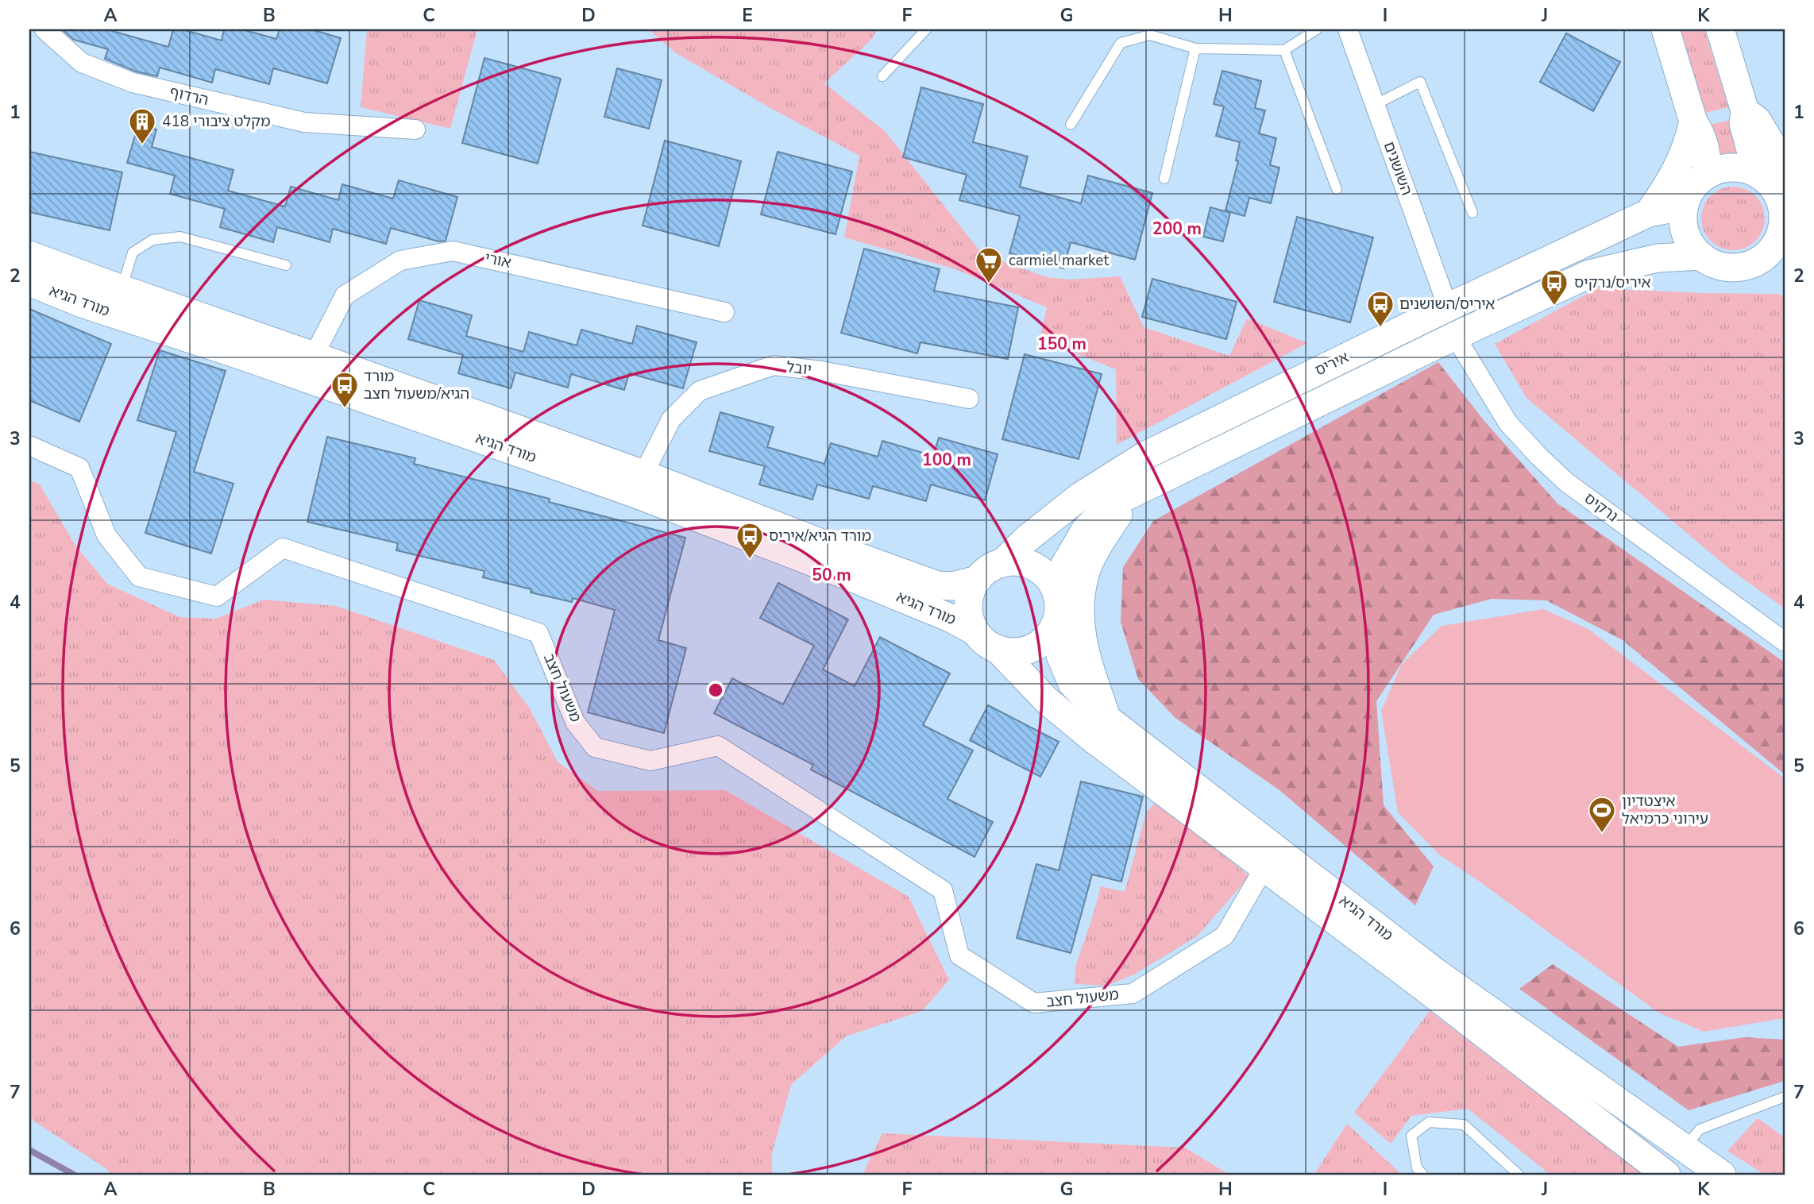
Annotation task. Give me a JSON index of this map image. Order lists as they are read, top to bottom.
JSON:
{
  "streets": {
    "street": [
      "הרדוף",
      "השושנים",
      "אורי",
      "מורד הגיא",
      "איריס",
      "יובל",
      "נרקיס",
      "משעול חצב"
    ]
  },
  "crossings": [
    ["השושנים", "איריס"],
    ["אורי", "מורד הגיא"],
    ["מורד הגיא", "איריס"],
    ["מורד הגיא", "יובל"],
    ["מורד הגיא", "משעול חצב"],
    ["איריס", "נרקיס"]
  ],
  "places": {
    "building": ["מקלט ציבורי 418"],
    "supermarket": ["carmiel market"],
    "bus stop": [
      "איריס/נרקיס",
      "איריס/השושנים",
      "מורד הגיא/משעול חצב",
      "מורד הגיא/איריס"
    ],
    "sports": ["איצטדיון עירוני כרמיאל"]
  },
  "grid": {
    "columns": [
      "A",
      "B",
      "C",
      "D",
      "E",
      "F",
      "G",
      "H",
      "I",
      "J",
      "K"
    ],
    "rows": [
      "1",
      "2",
      "3",
      "4",
      "5",
      "6",
      "7"
    ]
  },
  "rings": [
    "200 m",
    "150 m",
    "100 m",
    "50 m"
  ]
}
